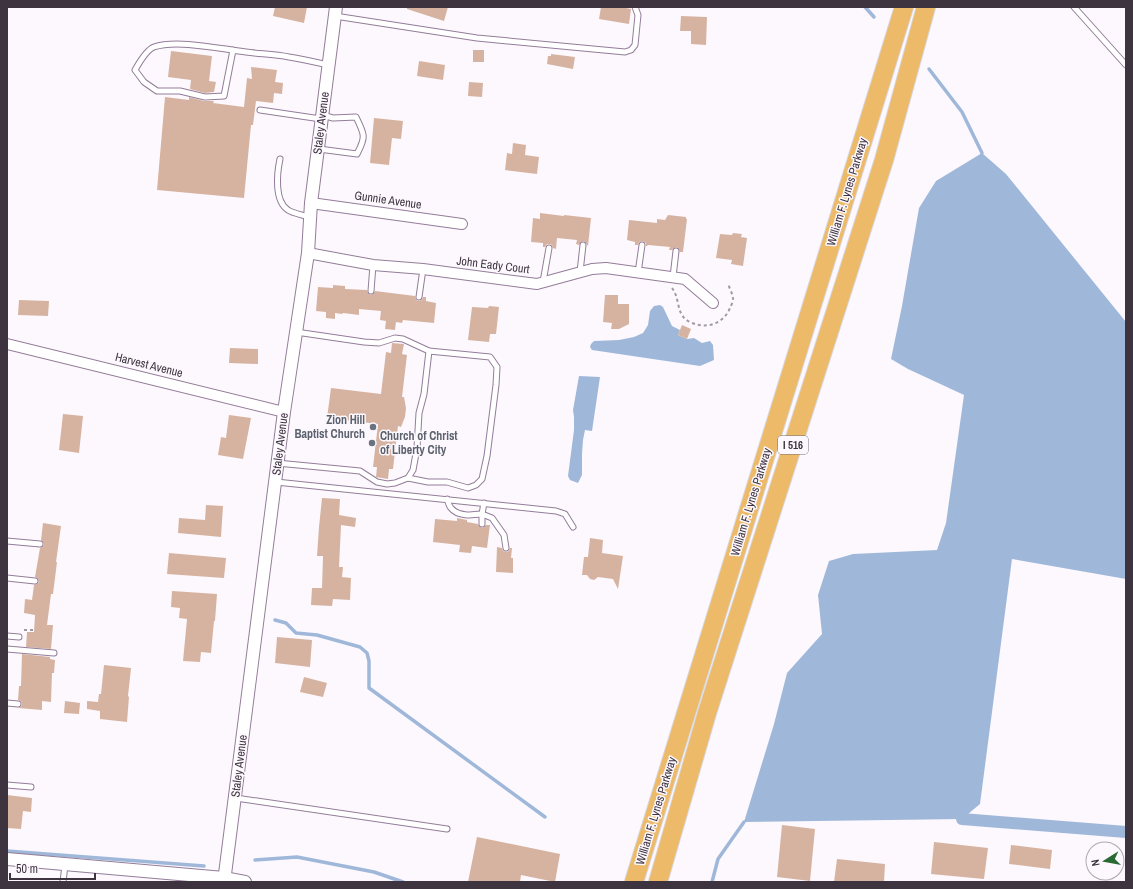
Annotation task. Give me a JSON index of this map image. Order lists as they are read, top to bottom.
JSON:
{
  "streets": {
    "highway": ["William F. Lynes Parkway", "I 516"],
    "street": [
      "Staley Avenue",
      "Gunnie Avenue",
      "John Eady Court",
      "Harvest Avenue"
    ]
  },
  "crossings": [
    ["Staley Avenue", "Gunnie Avenue"],
    ["Staley Avenue", "John Eady Court"],
    ["Staley Avenue", "Harvest Avenue"]
  ],
  "places": ["Zion Hill Baptist Church", "Church of Christ of Liberty City"],
  "scale_bar": "50 m",
  "north": "left"
}
